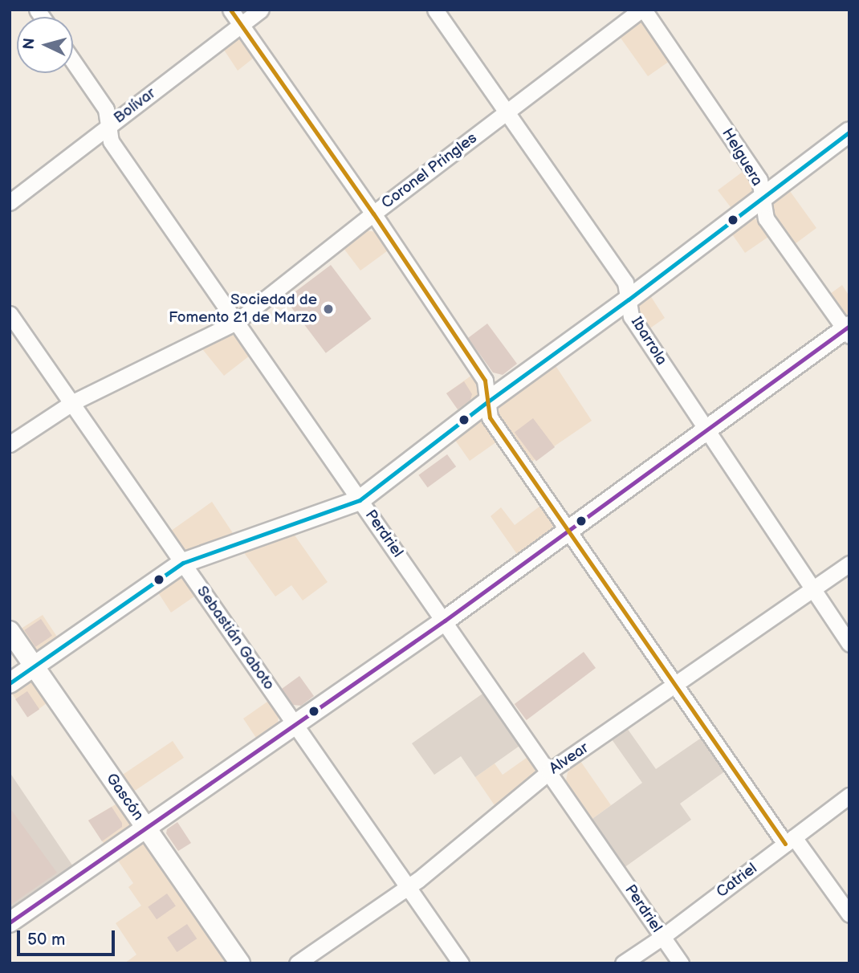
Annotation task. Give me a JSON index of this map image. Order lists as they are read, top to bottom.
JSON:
{
  "streets": {
    "street": [
      "Bolívar",
      "Helguera",
      "Coronel Pringles",
      "Ibarrola",
      "Perdriel",
      "Sebastián Gaboto",
      "Alvear",
      "Gascón",
      "Catriel"
    ]
  },
  "crossings": [
    ["Bolívar", "Perdriel"],
    ["Helguera", "Coronel Pringles"],
    ["Coronel Pringles", "Ibarrola"],
    ["Coronel Pringles", "Perdriel"],
    ["Coronel Pringles", "Sebastián Gaboto"],
    ["Ibarrola", "Alvear"],
    ["Perdriel", "Alvear"],
    ["Perdriel", "Catriel"],
    ["Sebastián Gaboto", "Alvear"]
  ],
  "places": ["Sociedad de Fomento 21 de Marzo"],
  "scale_bar": "50 m",
  "north": "left"
}
